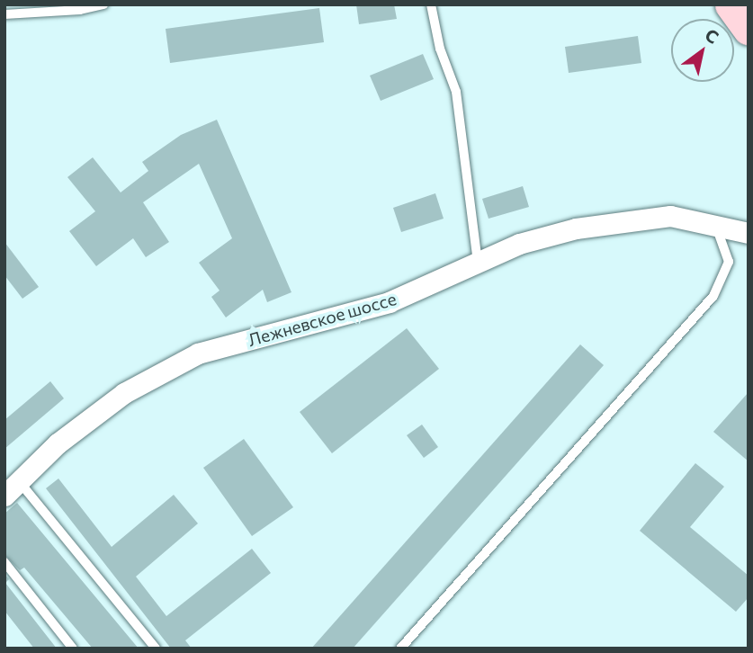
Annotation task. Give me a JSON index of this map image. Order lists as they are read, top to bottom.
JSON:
{
  "streets": {
    "street": ["Лежневское шоссе"]
  },
  "north": "top right"
}
